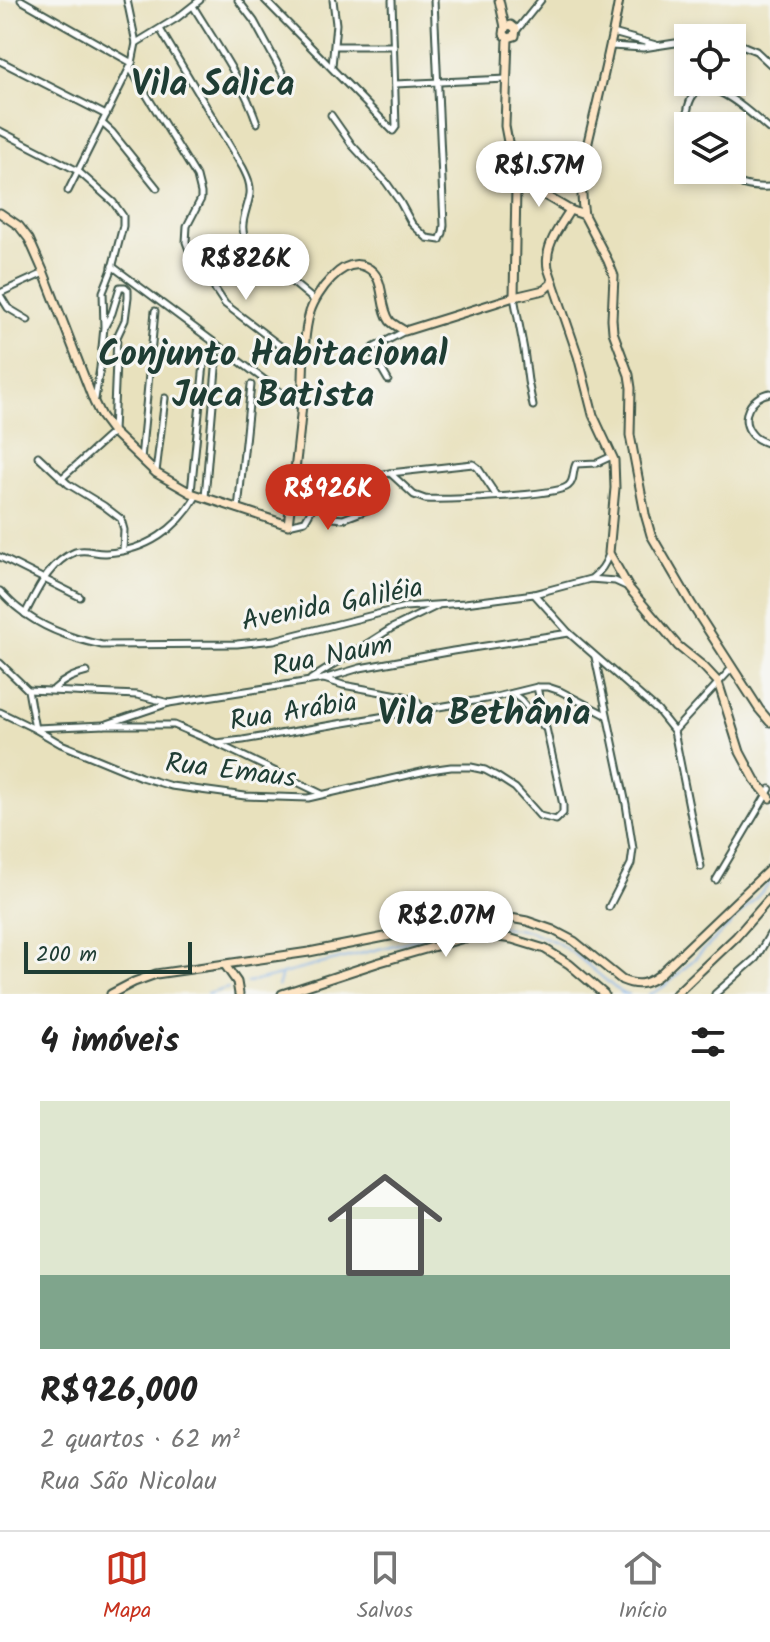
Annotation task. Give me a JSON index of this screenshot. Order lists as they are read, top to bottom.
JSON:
{
  "streets": {
    "street": [
      "Avenida Galiléia",
      "Rua Naum",
      "Rua Arábia",
      "Rua Emaus"
    ]
  },
  "districts": ["Vila Salica", "Conjunto Habitacional Juca Batista", "Vila Bethânia"],
  "scale_bar": "200 m",
  "page": {
    "price": [
      "R$1.57M",
      "R$826K",
      "R$926K",
      "R$2.07M"
    ],
    "scale": "200 m",
    "heading": "4 imóveis",
    "list": [
      {
        "name": "R$926,000",
        "note": "2 quartos · 62 m² · Rua São Nicolau"
      }
    ],
    "tabs": ["Mapa", "Salvos", "Início"]
  }
}
